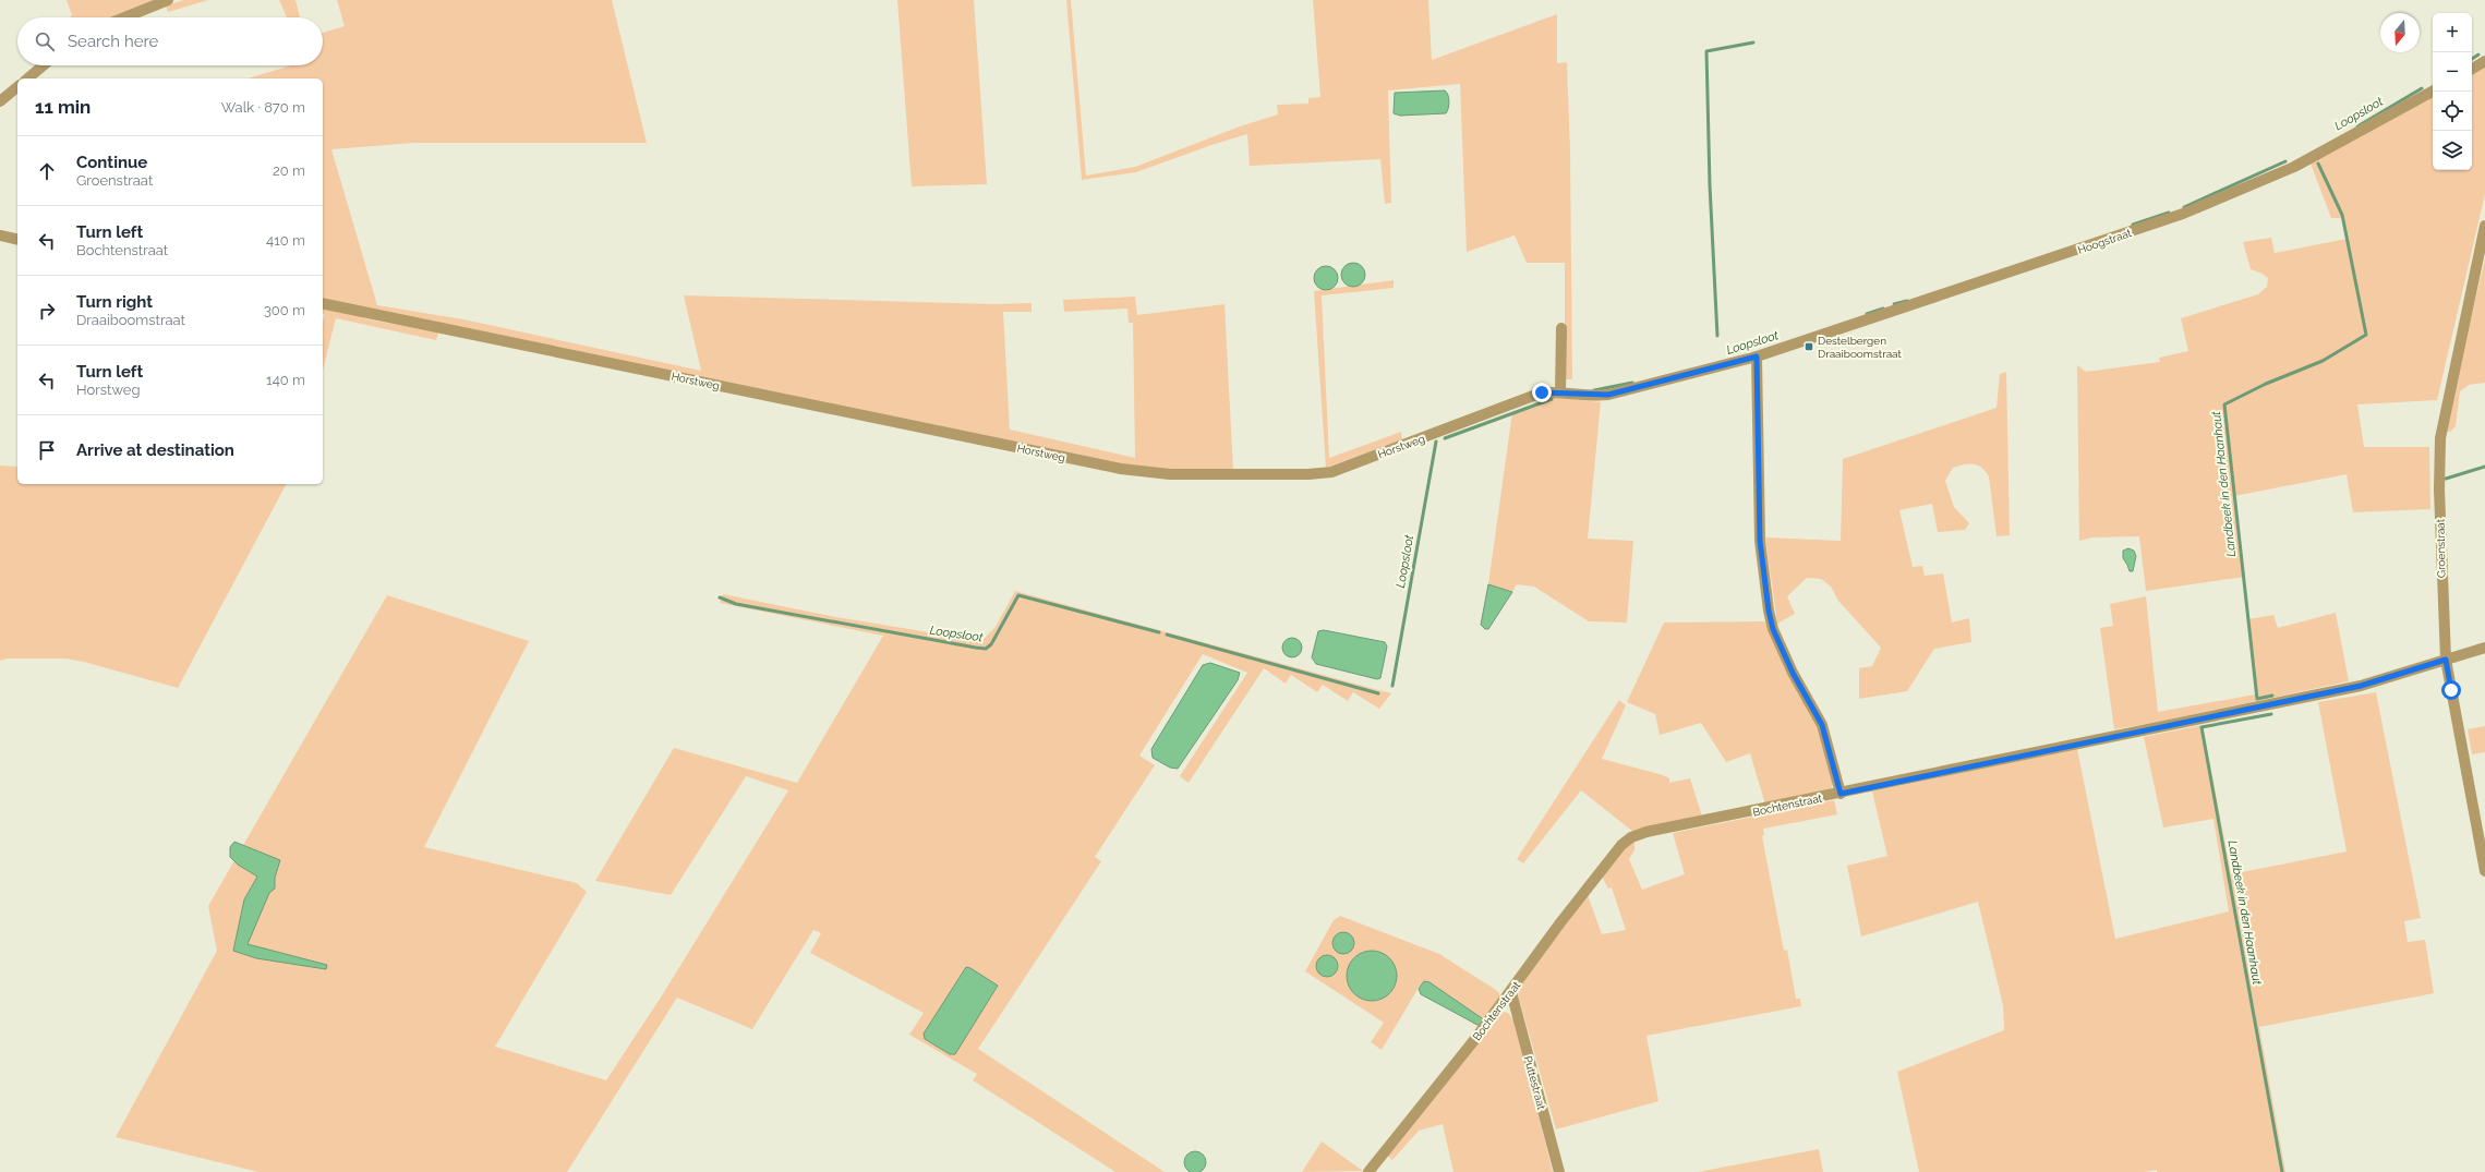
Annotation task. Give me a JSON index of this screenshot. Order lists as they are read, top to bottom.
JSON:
{
  "streets": {
    "street": [
      "Hoogstraat",
      "Horstweg",
      "Groenstraat",
      "Bochtenstraat",
      "Puttestraat"
    ]
  },
  "crossings": [
    ["Hoogstraat", "Horstweg"],
    ["Groenstraat", "Bochtenstraat"],
    ["Bochtenstraat", "Puttestraat"]
  ],
  "water": ["Loopsloot", "Landbeek in den Haanhaut"],
  "places": {
    "transit": ["Destelbergen Draaiboomstraat"]
  },
  "north": "bottom",
  "page": {
    "map_buttons": ["+", "−"],
    "search": "Search here",
    "heading": ["11 min", "Walk · 870 m"],
    "list": [
      ["Continue", "Groenstraat", "20 m"],
      ["Turn left", "Bochtenstraat", "410 m"],
      ["Turn right", "Draaiboomstraat", "300 m"],
      ["Turn left", "Horstweg", "140 m"],
      "Arrive at destination"
    ]
  }
}
